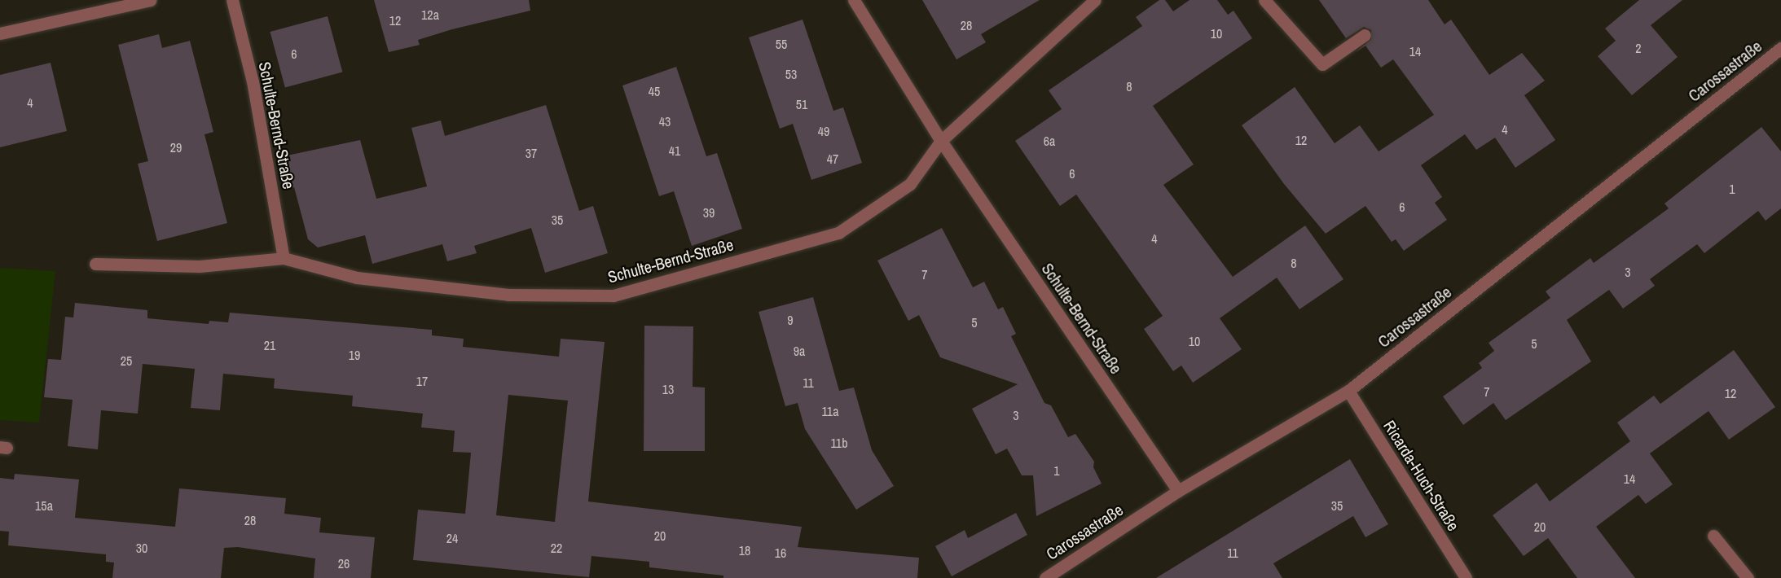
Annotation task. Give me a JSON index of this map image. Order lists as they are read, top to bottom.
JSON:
{
  "streets": {
    "street": ["Carossastraße", "Schulte-Bernd-Straße", "Ricarda-Huch-Straße"]
  },
  "crossings": [
    ["Carossastraße", "Schulte-Bernd-Straße"],
    ["Carossastraße", "Ricarda-Huch-Straße"]
  ],
  "house_numbers": [
    "12a",
    "12",
    "28",
    "10",
    "55",
    "2",
    "14",
    "6",
    "53",
    "8",
    "45",
    "4",
    "51",
    "43",
    "4",
    "49",
    "12",
    "6a",
    "29",
    "41",
    "37",
    "47",
    "6",
    "1",
    "6",
    "39",
    "35",
    "4",
    "8",
    "3",
    "7",
    "9",
    "5",
    "10",
    "5",
    "21",
    "9a",
    "19",
    "25",
    "17",
    "11",
    "13",
    "7",
    "12",
    "11a",
    "3",
    "11b",
    "1",
    "14",
    "15a",
    "35",
    "28",
    "20",
    "20",
    "24",
    "30",
    "22",
    "18",
    "16",
    "11",
    "26"
  ]
}
